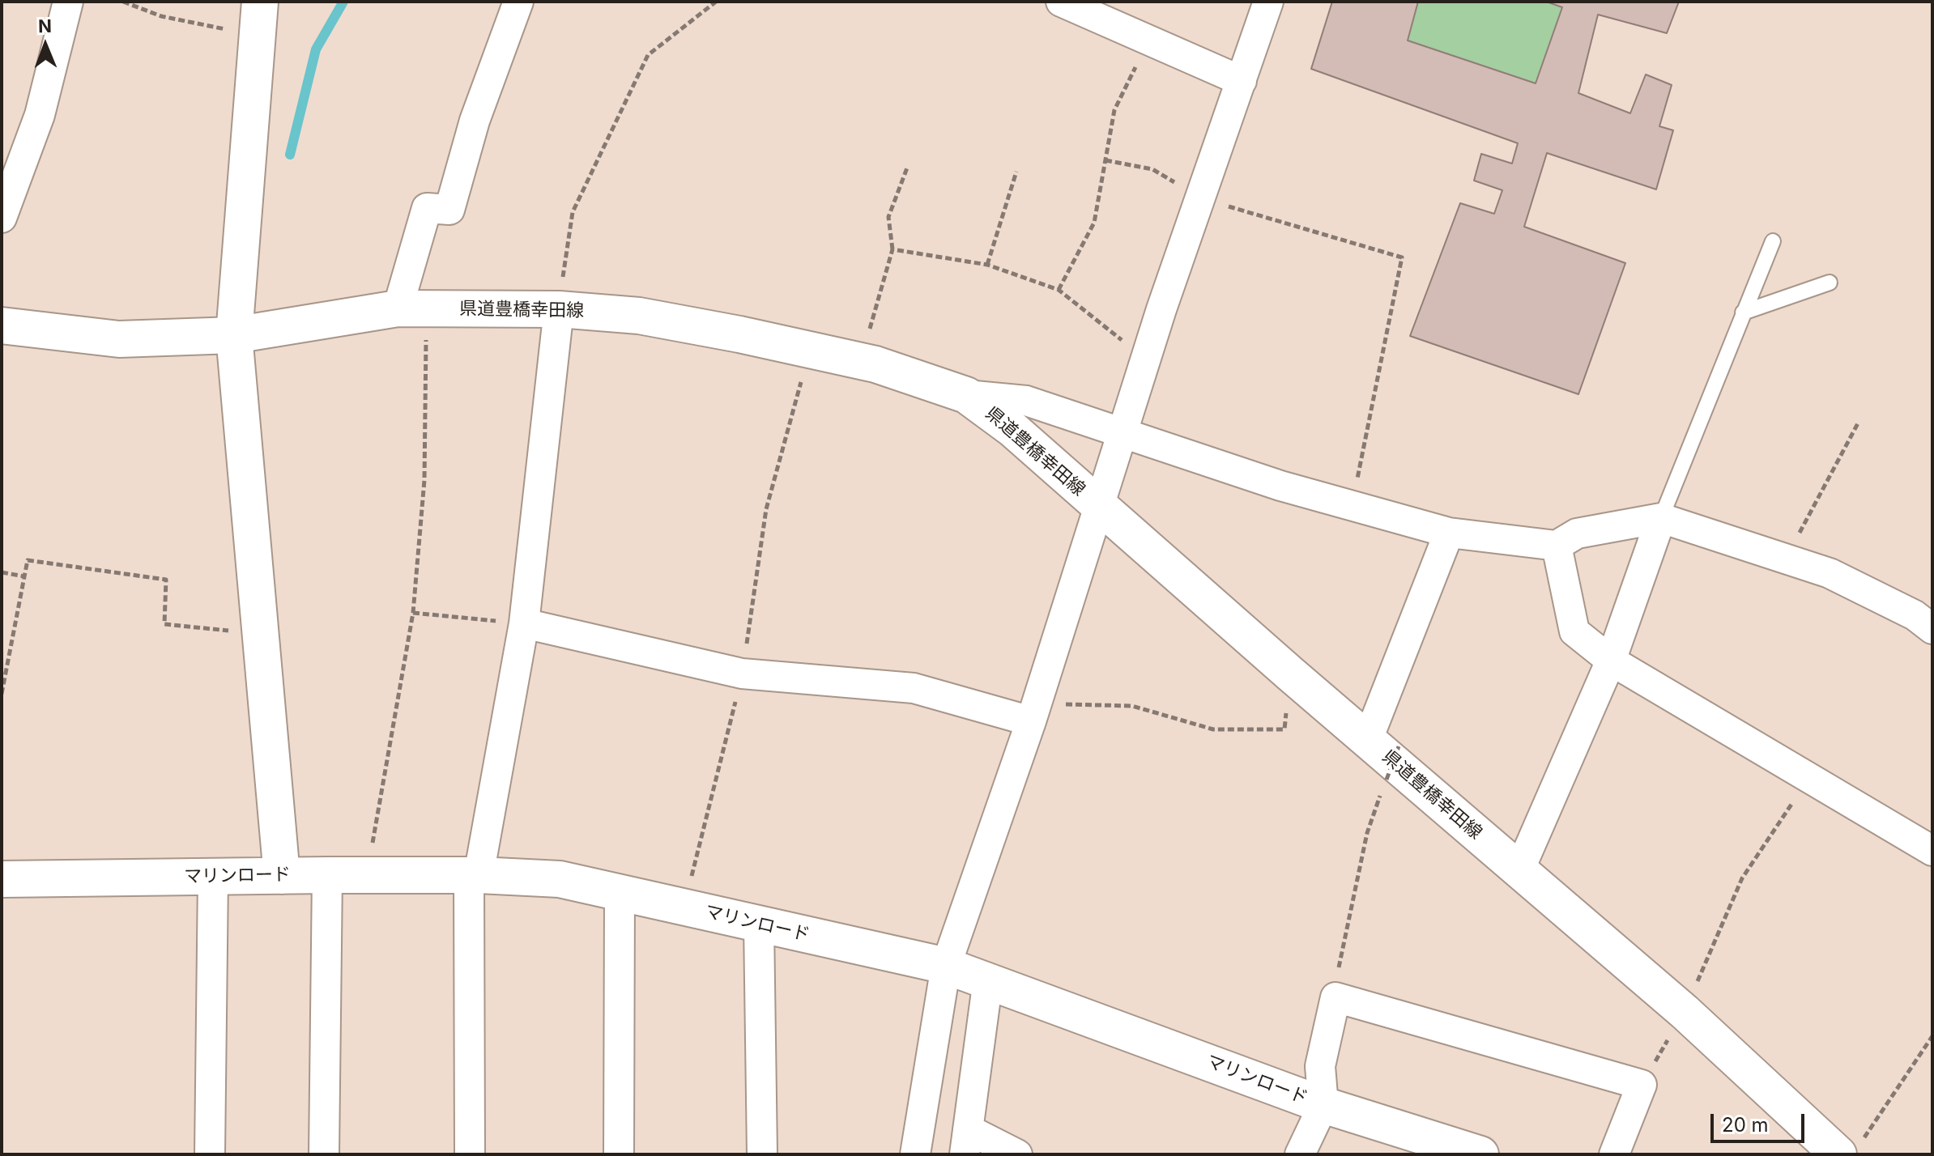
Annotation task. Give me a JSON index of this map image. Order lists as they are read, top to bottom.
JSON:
{
  "streets": {
    "street": ["県道豊橋幸田線", "マリンロード"]
  },
  "scale_bar": "20 m",
  "north": "top"
}
